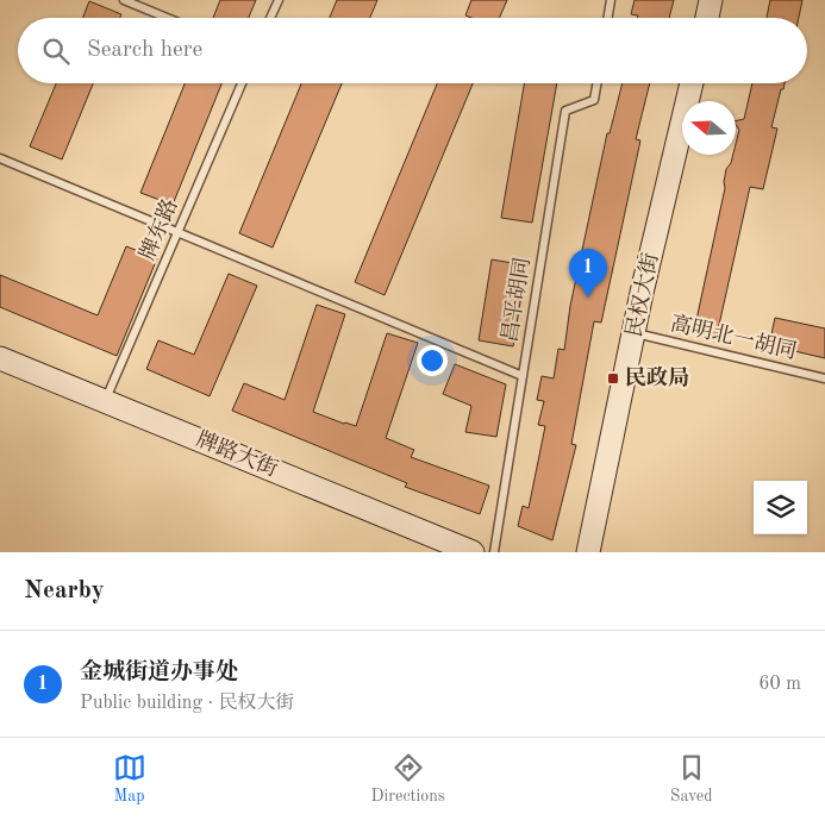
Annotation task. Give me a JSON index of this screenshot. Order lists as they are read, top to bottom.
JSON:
{
  "streets": {
    "street": ["民权大街", "牌路大街"],
    "lane": ["牌东路", "昌平胡同", "高明北一胡同"]
  },
  "crossings": [
    ["牌东路", "牌路大街"],
    ["民权大街", "高明北一胡同"]
  ],
  "places": {
    "transit": ["民政局"]
  },
  "north": "left",
  "page": {
    "search": "Search here",
    "pins": "1",
    "heading": "Nearby",
    "list": [
      {
        "mark": "1",
        "name": "金城街道办事处",
        "note": "Public building · 民权大街",
        "value": "60 m"
      }
    ],
    "nav": ["Map", "Directions", "Saved"]
  }
}
